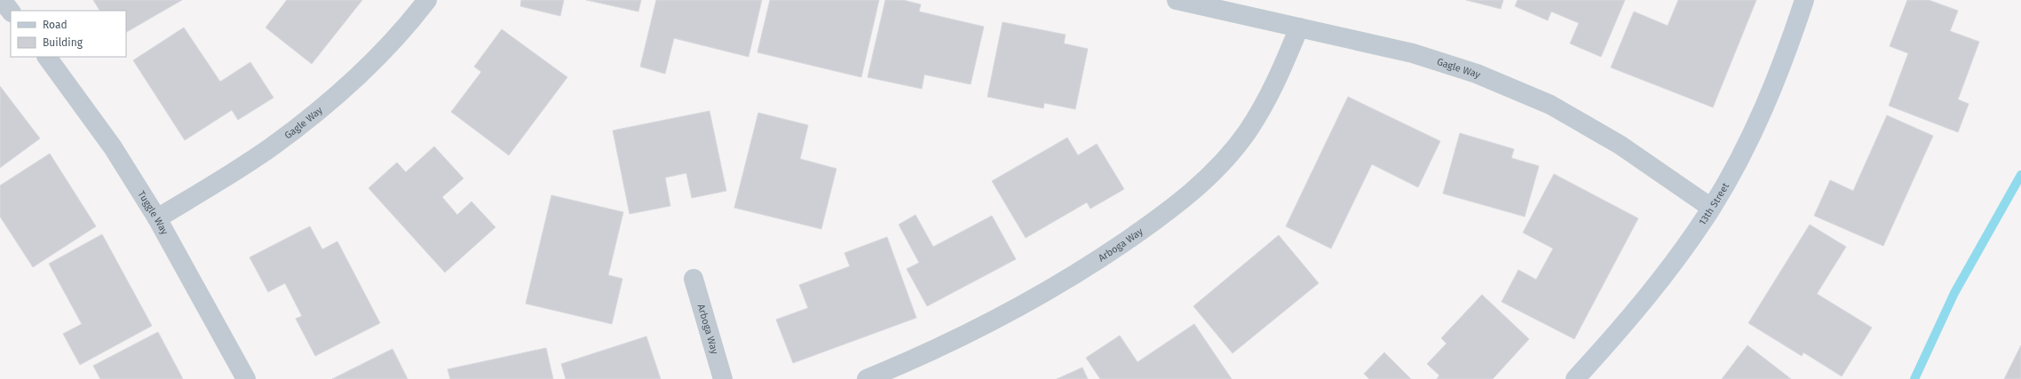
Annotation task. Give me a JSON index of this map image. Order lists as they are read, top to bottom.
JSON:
{
  "streets": {
    "street": [
      "Gagle Way",
      "13th Street",
      "Tuggle Way",
      "Arboga Way"
    ]
  },
  "crossings": [
    ["Gagle Way", "13th Street"],
    ["Gagle Way", "Tuggle Way"],
    ["Gagle Way", "Arboga Way"]
  ],
  "legend": ["Road", "Building"]
}
